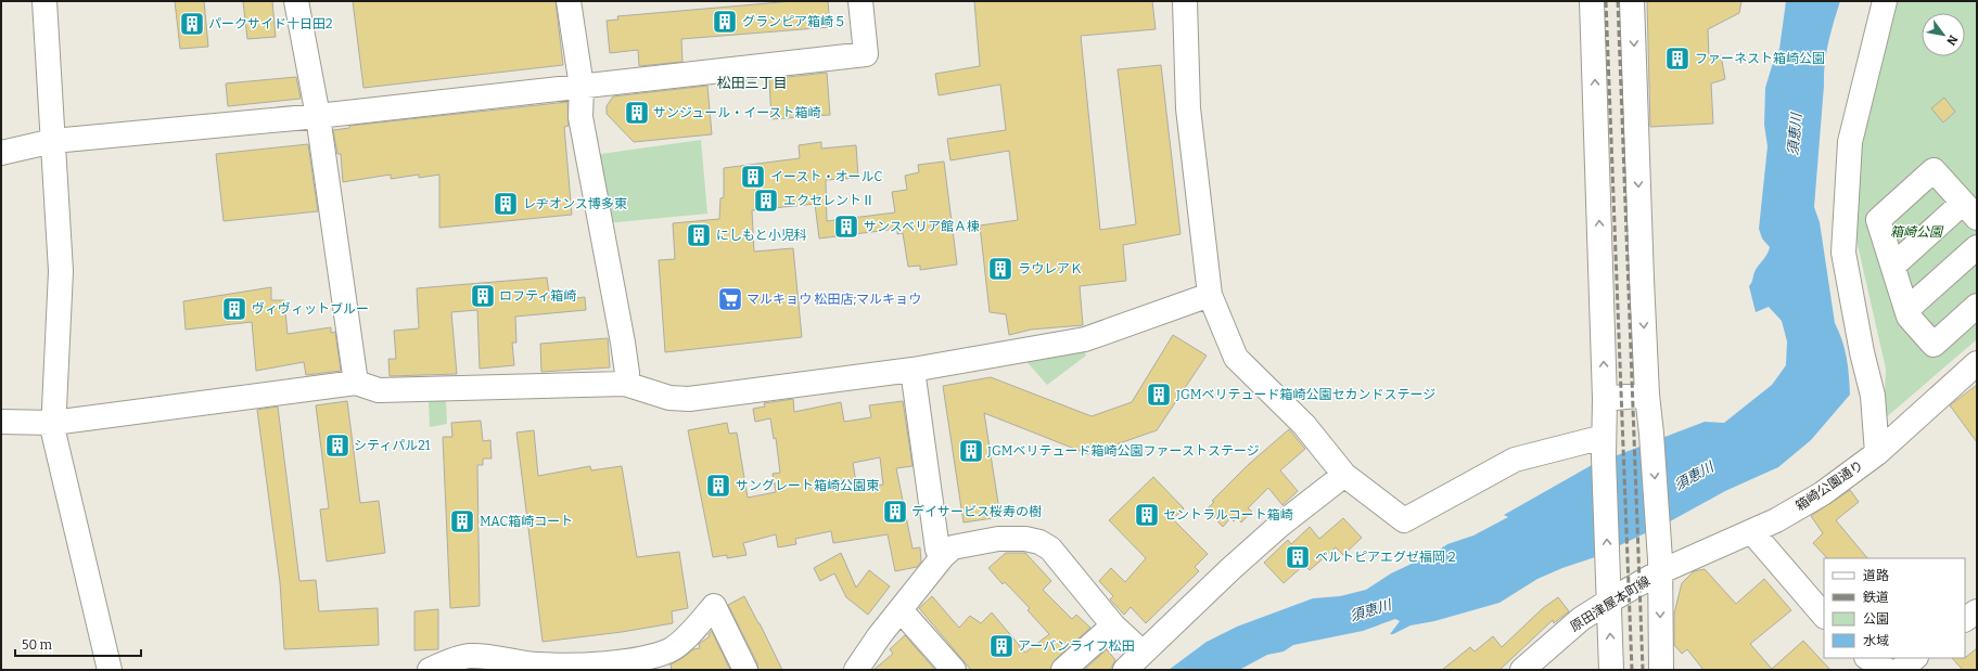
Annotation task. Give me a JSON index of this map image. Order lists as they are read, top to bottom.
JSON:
{
  "streets": {
    "street": ["箱崎公園通り", "原田津屋本町線"]
  },
  "crossings": [
    ["箱崎公園通り", "原田津屋本町線"]
  ],
  "districts": ["松田三丁目"],
  "water": ["須恵川"],
  "parks": ["箱崎公園"],
  "places": {
    "building": [
      "グランピア箱崎５",
      "パークサイド十日田2",
      "ファーネスト箱崎公園",
      "サンジュール・イースト箱崎",
      "イースト・オールC",
      "エクセレントⅡ",
      "レヂオンス博多東",
      "サンスベリア館Ａ棟",
      "にしもと小児科",
      "ラウレアＫ",
      "ロフティ箱崎",
      "ヴィヴィットブルー",
      "JGMベリテュード箱崎公園セカンドステージ",
      "シティパル21",
      "JGMベリテュード箱崎公園ファーストステージ",
      "サングレート箱崎公園東",
      "デイサービス桜寿の樹",
      "セントラルコート箱崎",
      "MAC箱崎コート",
      "ベルトピアエグゼ福岡２",
      "アーバンライフ松田"
    ],
    "supermarket": ["マルキョウ 松田店;マルキョウ"]
  },
  "legend": [
    "道路",
    "鉄道",
    "公園",
    "水域"
  ],
  "scale_bar": "50 m",
  "north": "bottom right"
}
